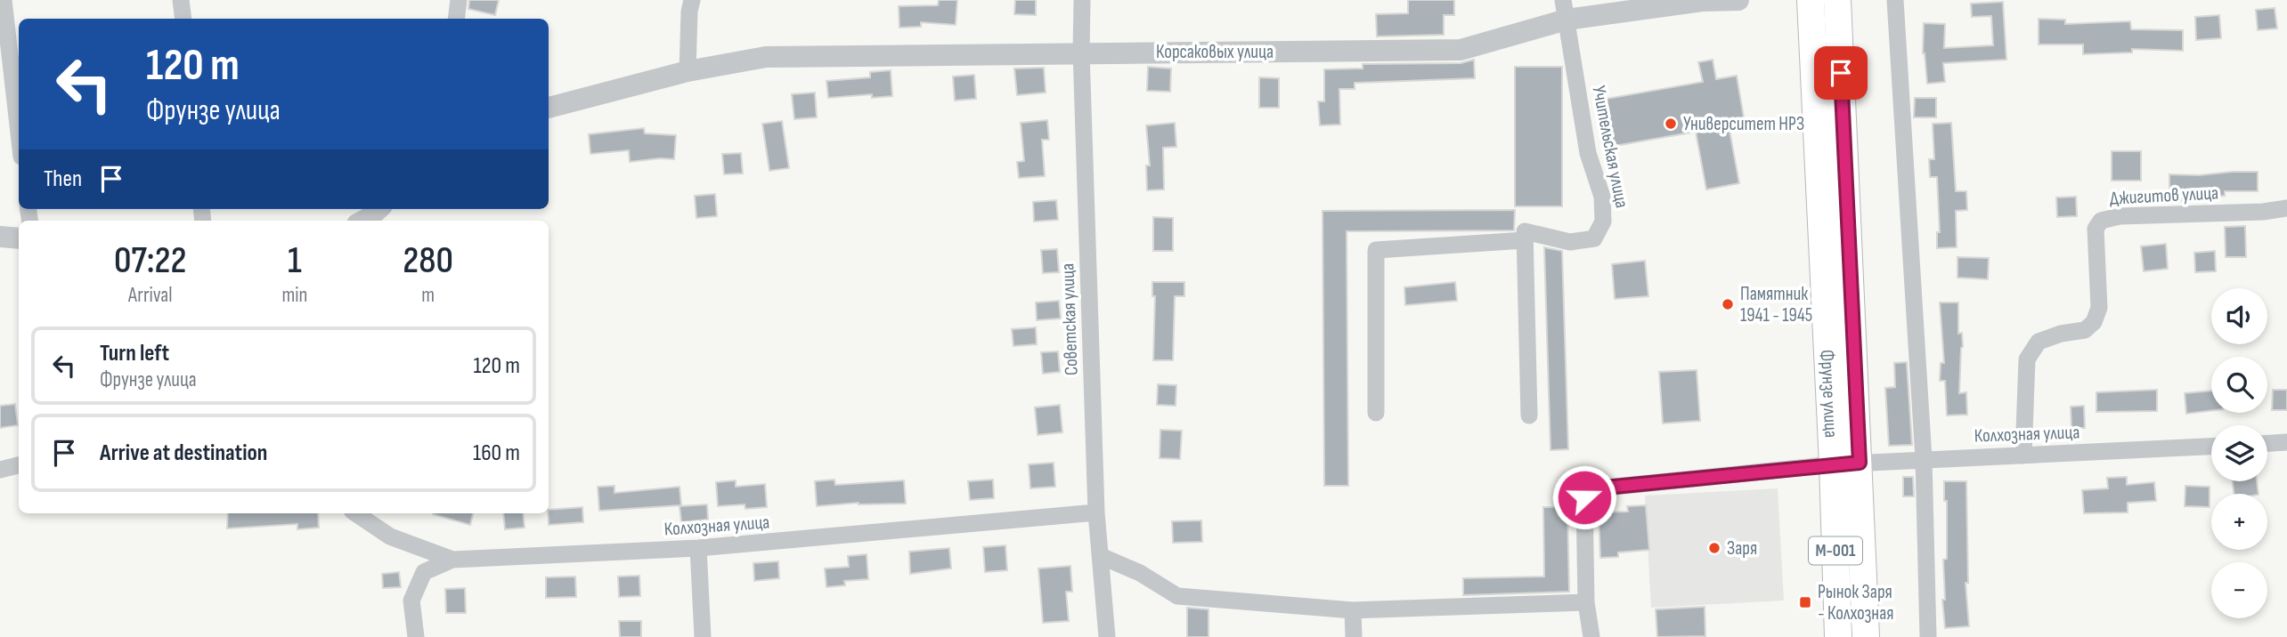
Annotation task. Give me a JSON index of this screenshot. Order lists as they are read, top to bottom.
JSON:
{
  "streets": {
    "main road": ["Фрунзе улица", "M-001"],
    "street": [
      "Корсаковых улица",
      "Учительская улица",
      "Джигитов улица",
      "Советская улица",
      "Колхозная улица"
    ]
  },
  "crossings": [
    ["Корсаковых улица", "Учительская улица"],
    ["Корсаковых улица", "Советская улица"],
    ["Джигитов улица", "Колхозная улица"],
    ["Советская улица", "Колхозная улица"],
    ["Фрунзе улица", "Колхозная улица"]
  ],
  "places": {
    "other": ["Университет НРЗ", "Памятник 1941 - 1945", "Заря"],
    "transit": ["Рынок Заря - Колхозная"]
  },
  "page": {
    "turn": ["120 m", "Фрунзе улица"],
    "then": "Then",
    "eta": [
      "07:22",
      "Arrival",
      "1",
      "min",
      "280",
      "m"
    ],
    "map_buttons": ["+", "−"],
    "list": [
      {
        "name": "Turn left",
        "note": "Фрунзе улица",
        "value": "120 m"
      },
      {
        "name": "Arrive at destination",
        "value": "160 m"
      }
    ]
  }
}
